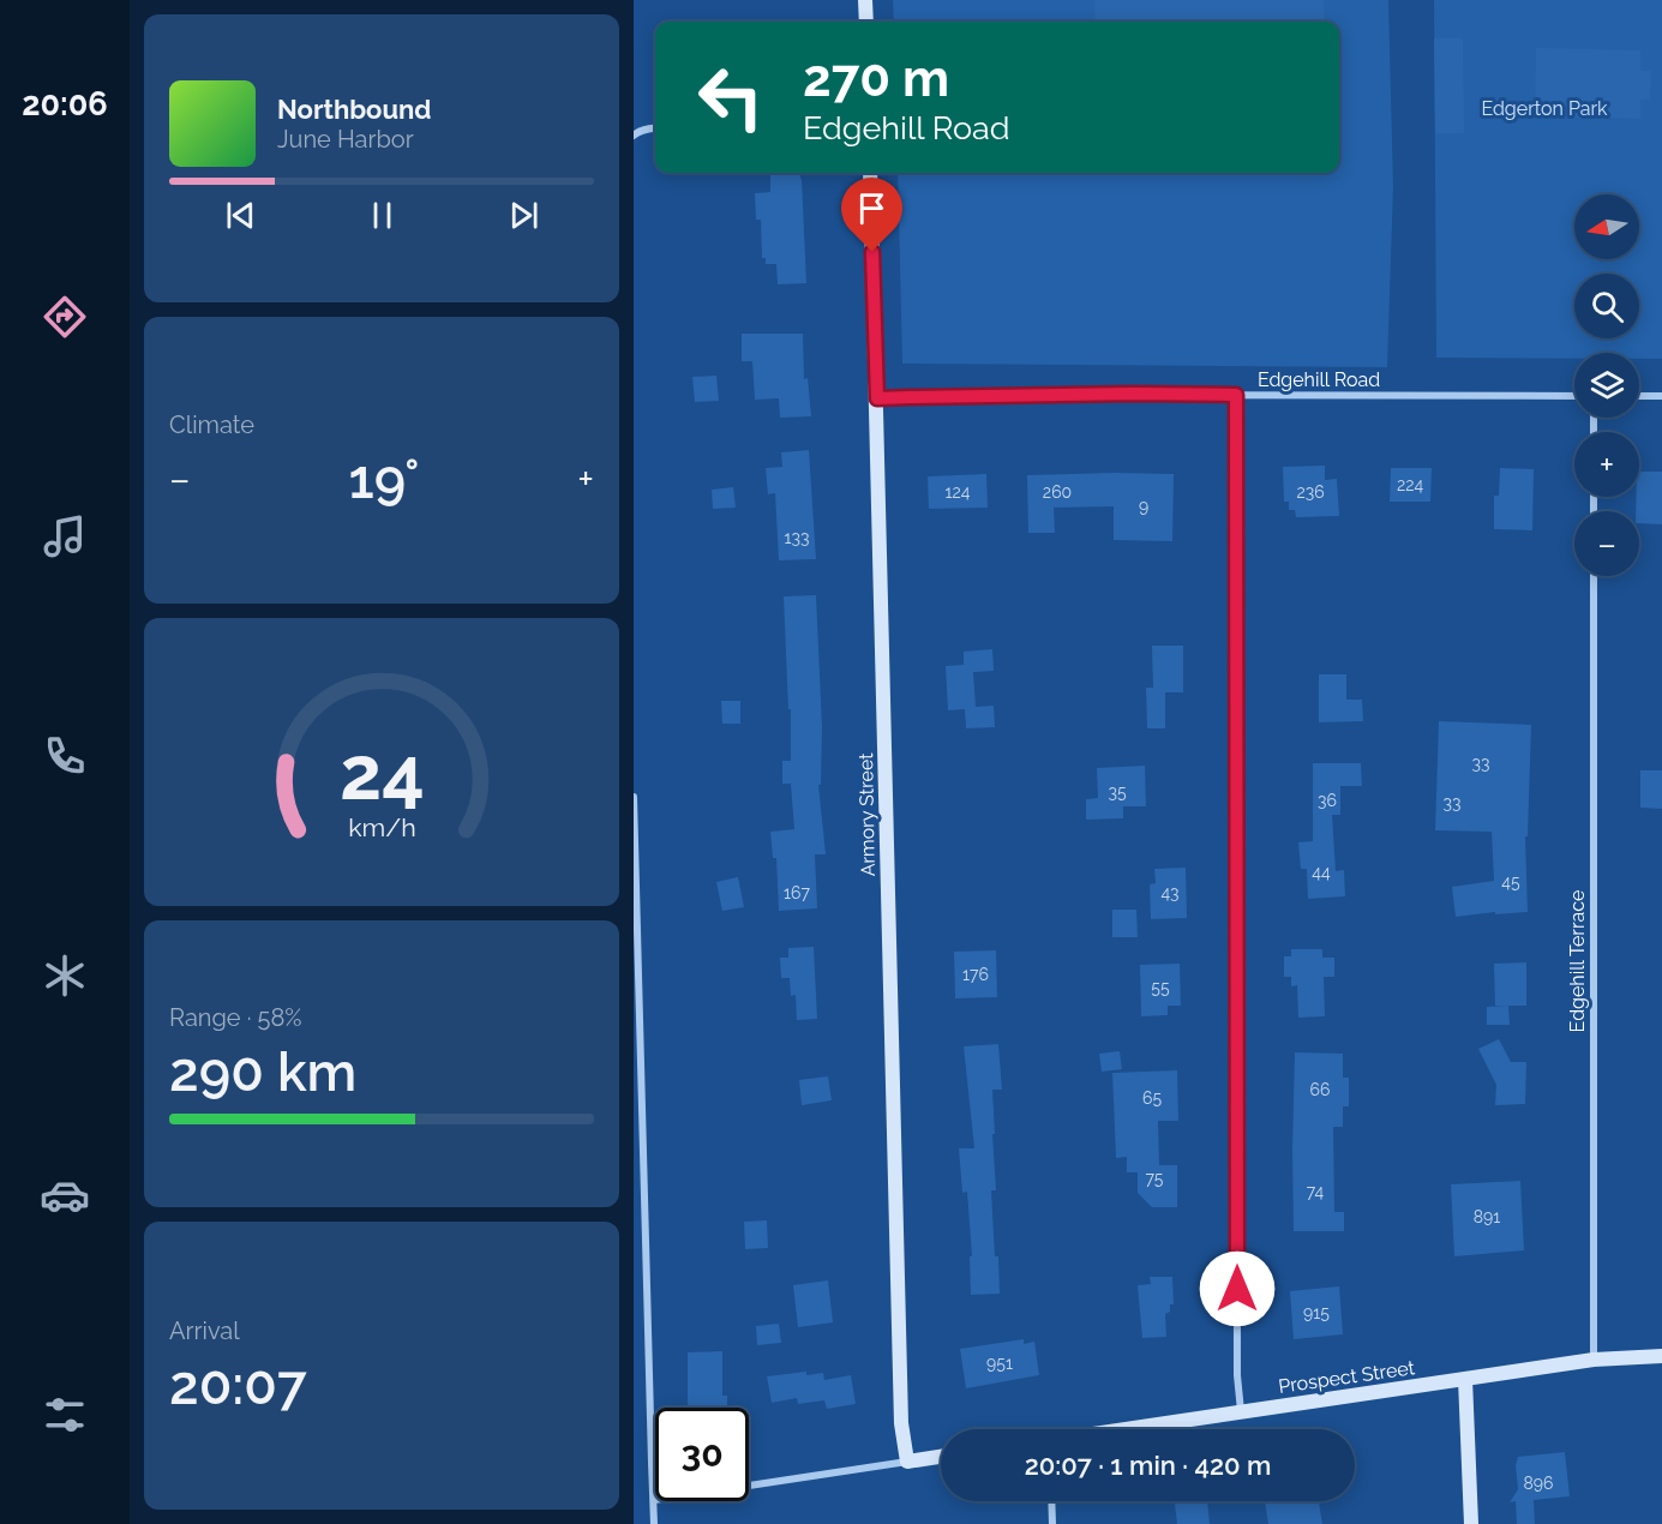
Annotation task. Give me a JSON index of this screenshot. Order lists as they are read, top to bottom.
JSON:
{
  "streets": {
    "main road": ["Armory Street", "Prospect Street"],
    "street": ["Edgehill Road", "Edgehill Terrace"]
  },
  "crossings": [
    ["Edgehill Road", "Armory Street"],
    ["Edgehill Terrace", "Prospect Street"]
  ],
  "parks": ["Edgerton Park"],
  "house_numbers": [
    "224",
    "124",
    "260",
    "236",
    "9",
    "133",
    "33",
    "35",
    "36",
    "33",
    "44",
    "45",
    "167",
    "43",
    "176",
    "55",
    "66",
    "65",
    "75",
    "74",
    "891",
    "915",
    "951",
    "896"
  ],
  "north": "left",
  "page": {
    "tabs": "20:06",
    "turn": ["270 m", "Edgehill Road"],
    "song": ["Northbound", "June Harbor"],
    "map_buttons": ["+", "−"],
    "tile": [
      "Climate",
      ["Range · 58%", "290 km"],
      ["Arrival", "20:07"]
    ],
    "heat": ["−", "19°", "+"],
    "limit": "30",
    "trip": "20:07 · 1 min · 420 m",
    "gauge": ["24", "km/h"]
  }
}
